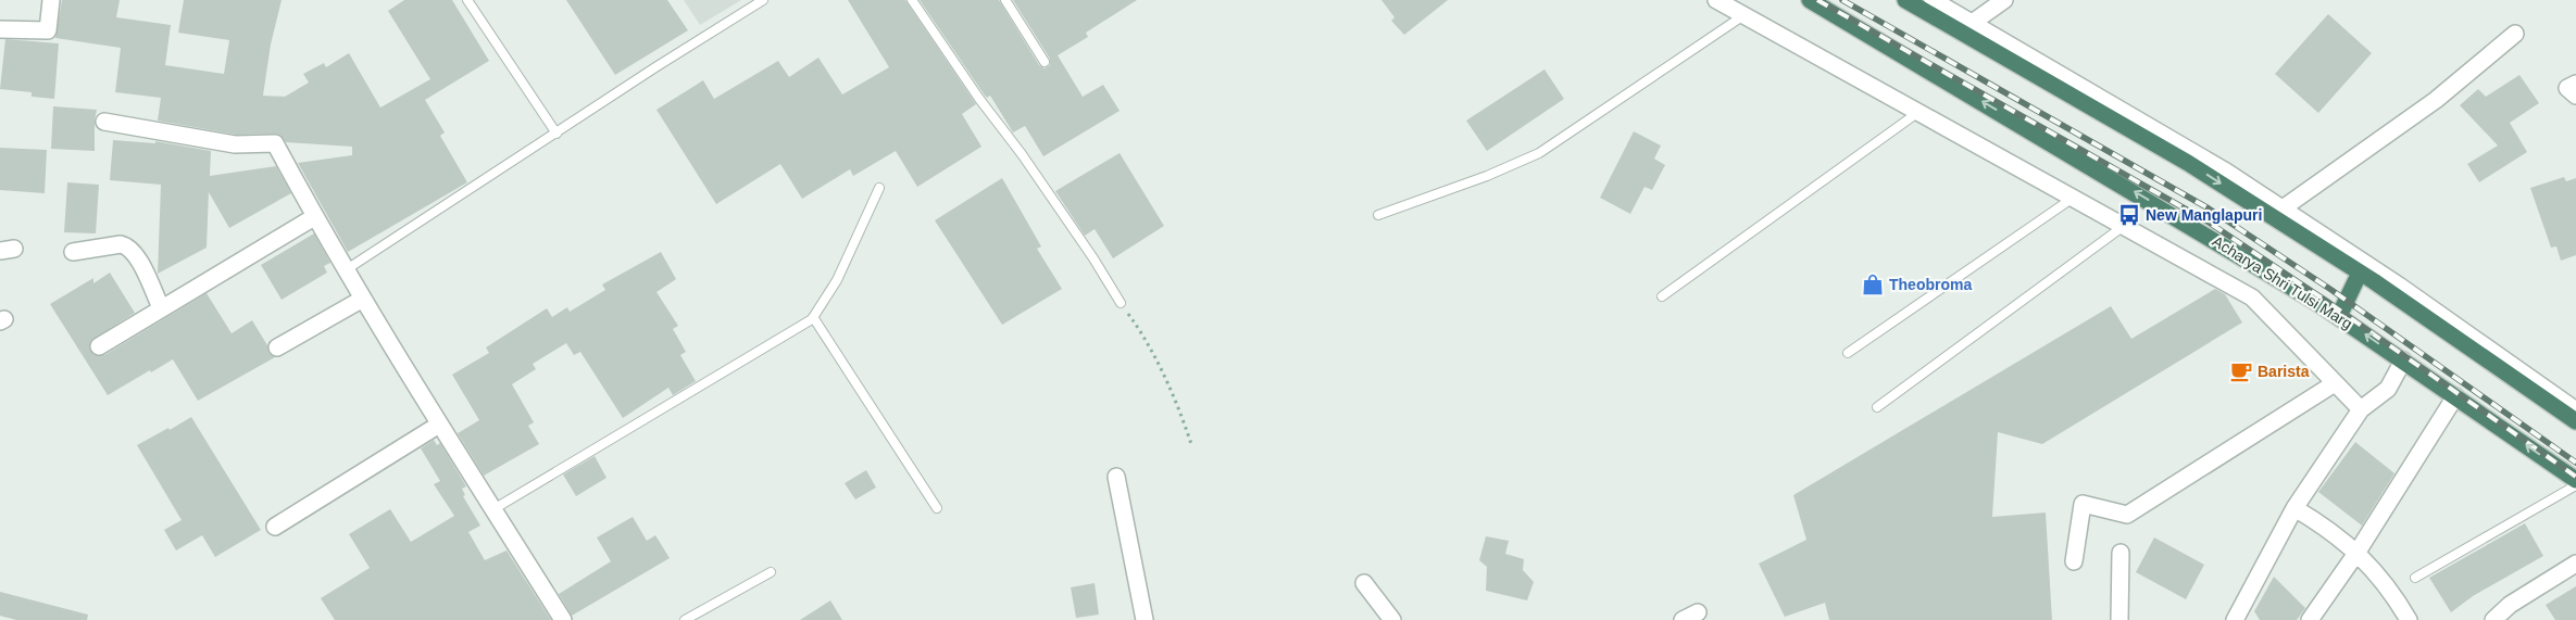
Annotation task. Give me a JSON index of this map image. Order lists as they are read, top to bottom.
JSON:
{
  "streets": {
    "highway": ["Acharya Shri Tulsi Marg"]
  },
  "places": {
    "bus stop": ["New Manglapuri"],
    "shop": ["Theobroma"],
    "cafe": ["Barista"]
  }
}
